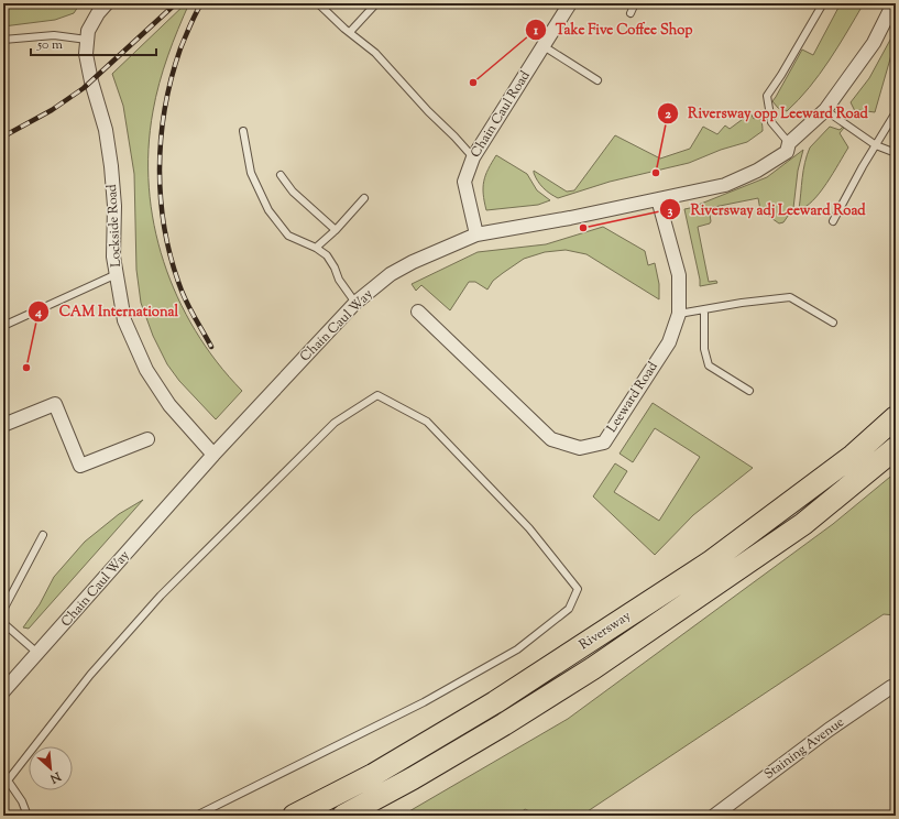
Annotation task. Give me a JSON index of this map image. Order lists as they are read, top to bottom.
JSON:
{
  "streets": {
    "highway": ["Riversway"],
    "street": [
      "Chain Caul Road",
      "Lockside Road",
      "Chain Caul Way",
      "Leeward Road",
      "Staining Avenue"
    ]
  },
  "crossings": [
    ["Chain Caul Road", "Chain Caul Way"],
    ["Lockside Road", "Chain Caul Way"],
    ["Chain Caul Way", "Leeward Road"]
  ],
  "places": [
    "Take Five Coffee Shop",
    "Riversway opp Leeward Road",
    "Riversway adj Leeward Road",
    "CAM International"
  ],
  "scale_bar": "50 m",
  "north": "bottom right"
}
